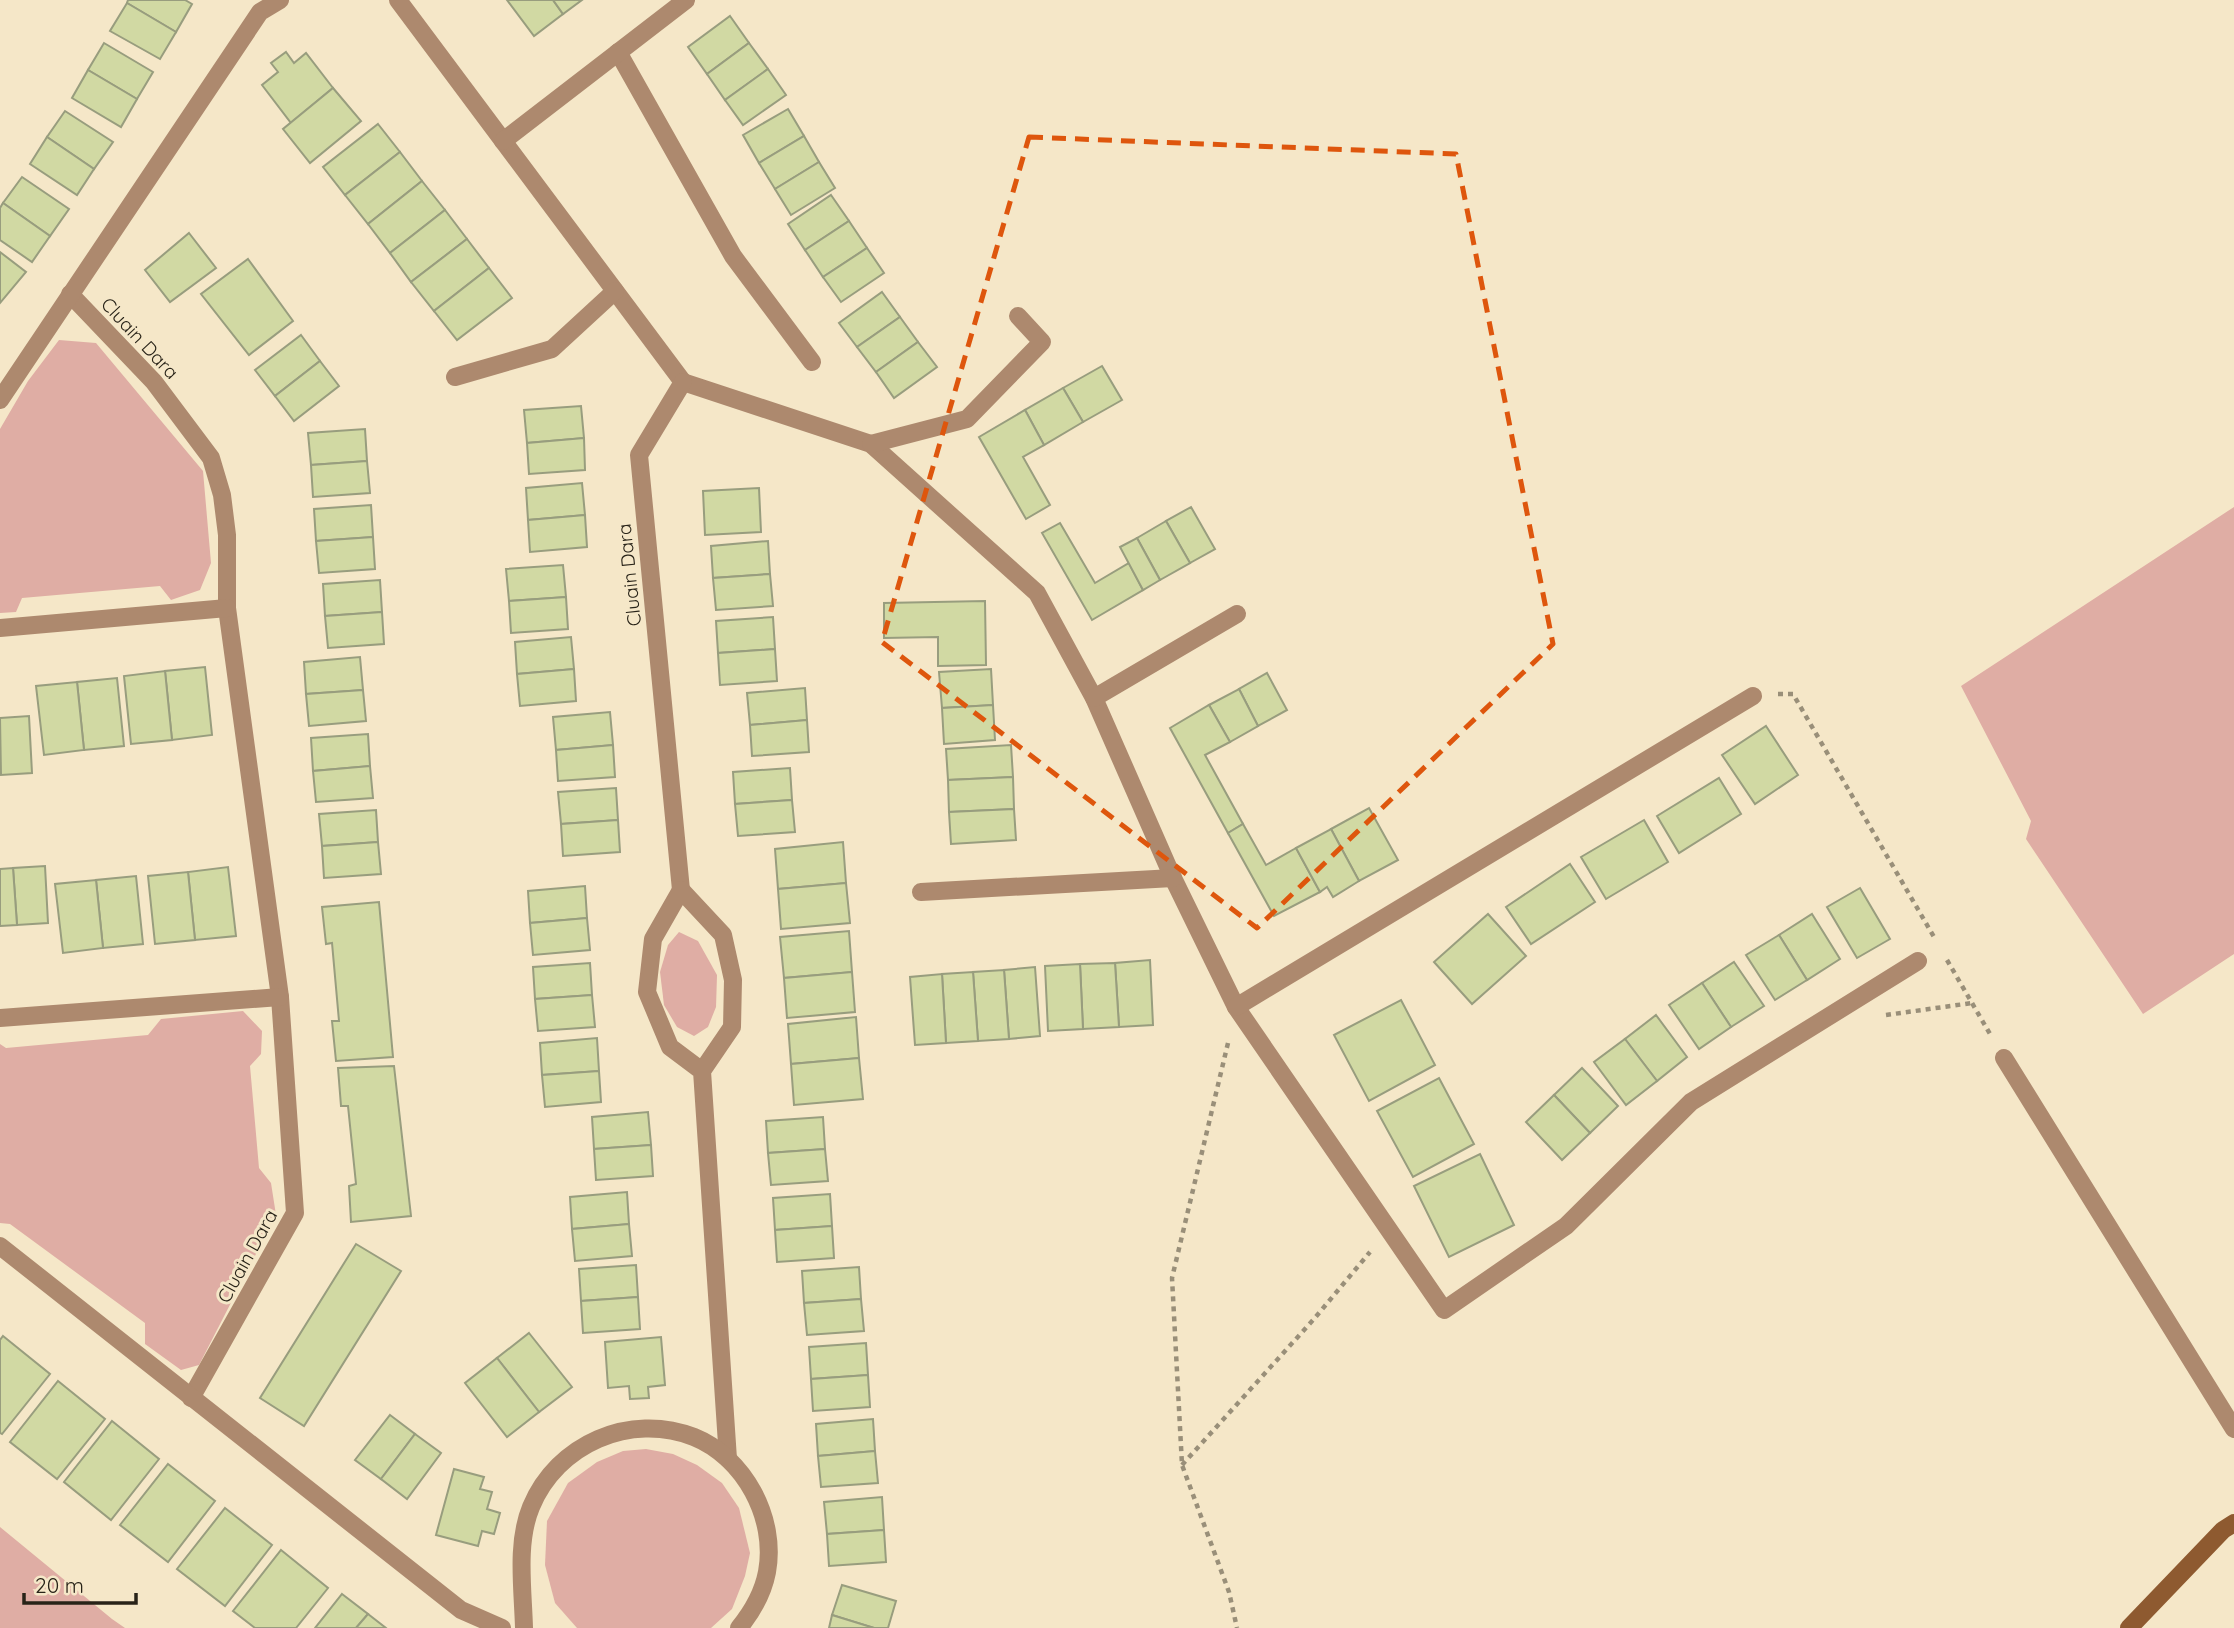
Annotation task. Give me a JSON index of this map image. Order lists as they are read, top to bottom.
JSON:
{
  "streets": {
    "street": ["Cluain Dara"]
  },
  "scale_bar": "20 m"
}
